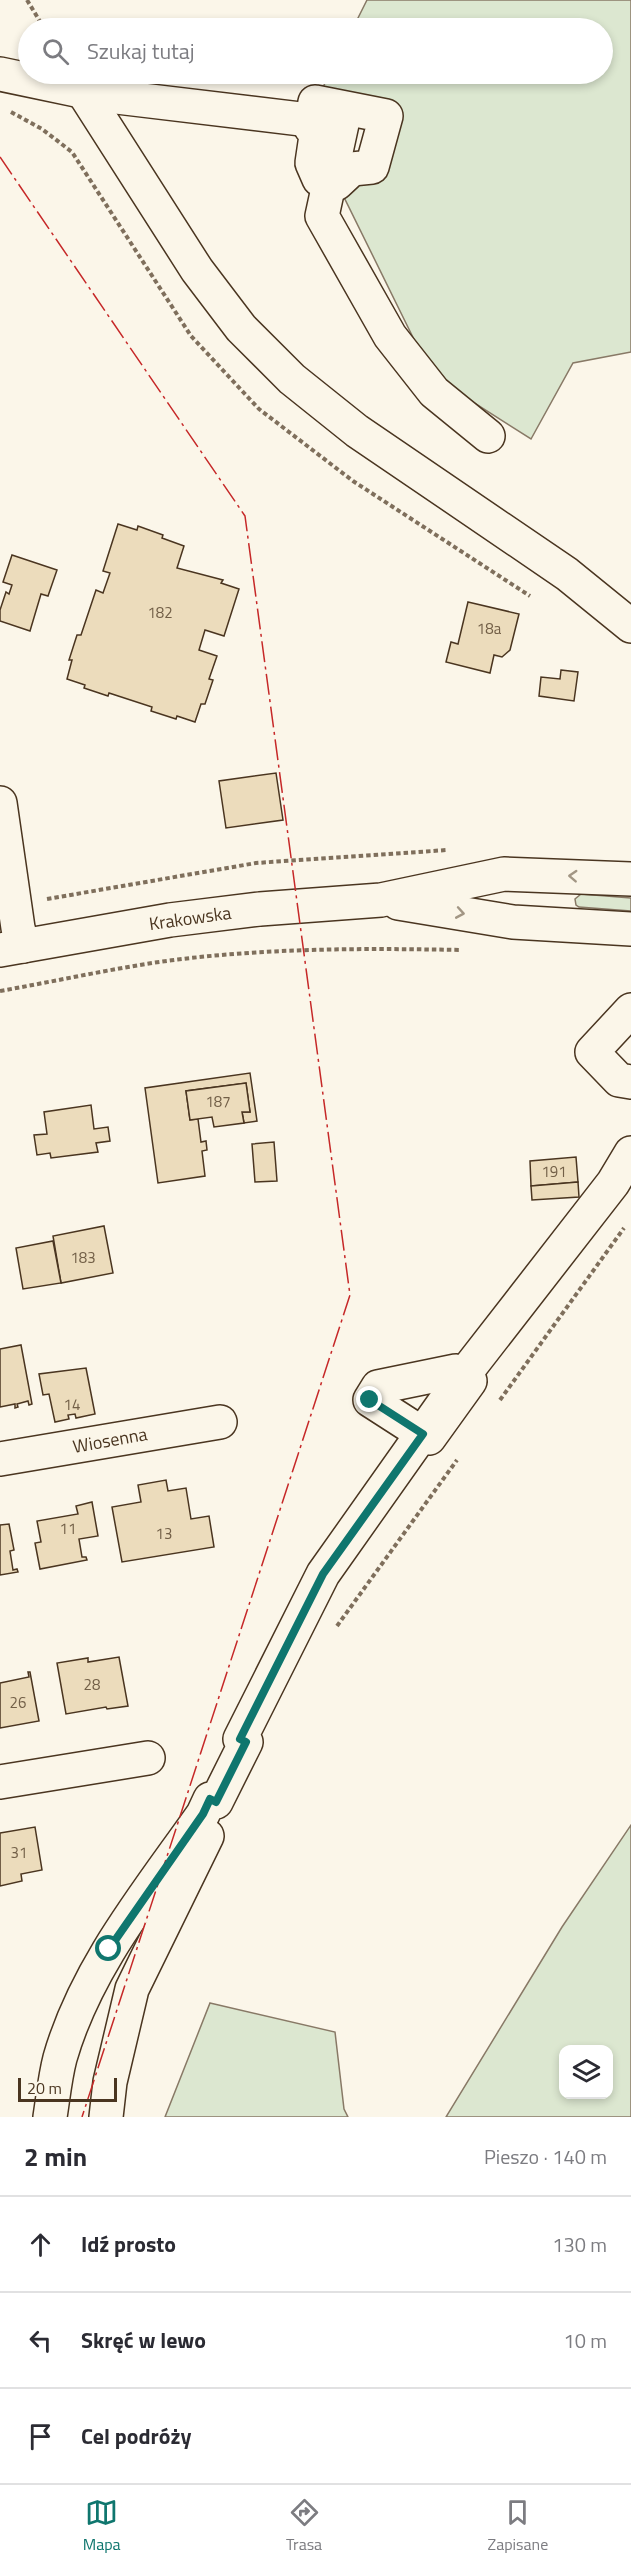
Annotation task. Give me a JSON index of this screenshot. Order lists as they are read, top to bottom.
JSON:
{
  "streets": {
    "street": ["Krakowska", "Wiosenna"]
  },
  "house_numbers": [
    "182",
    "18a",
    "187",
    "191",
    "183",
    "14",
    "11",
    "13",
    "28",
    "26",
    "31"
  ],
  "scale_bar": "20 m",
  "page": {
    "search": "Szukaj tutaj",
    "scale": "20 m",
    "heading": ["2 min", "Pieszo · 140 m"],
    "list": [
      ["Idź prosto", "130 m"],
      ["Skręć w lewo", "10 m"],
      "Cel podróży"
    ],
    "nav": ["Mapa", "Trasa", "Zapisane"]
  }
}
